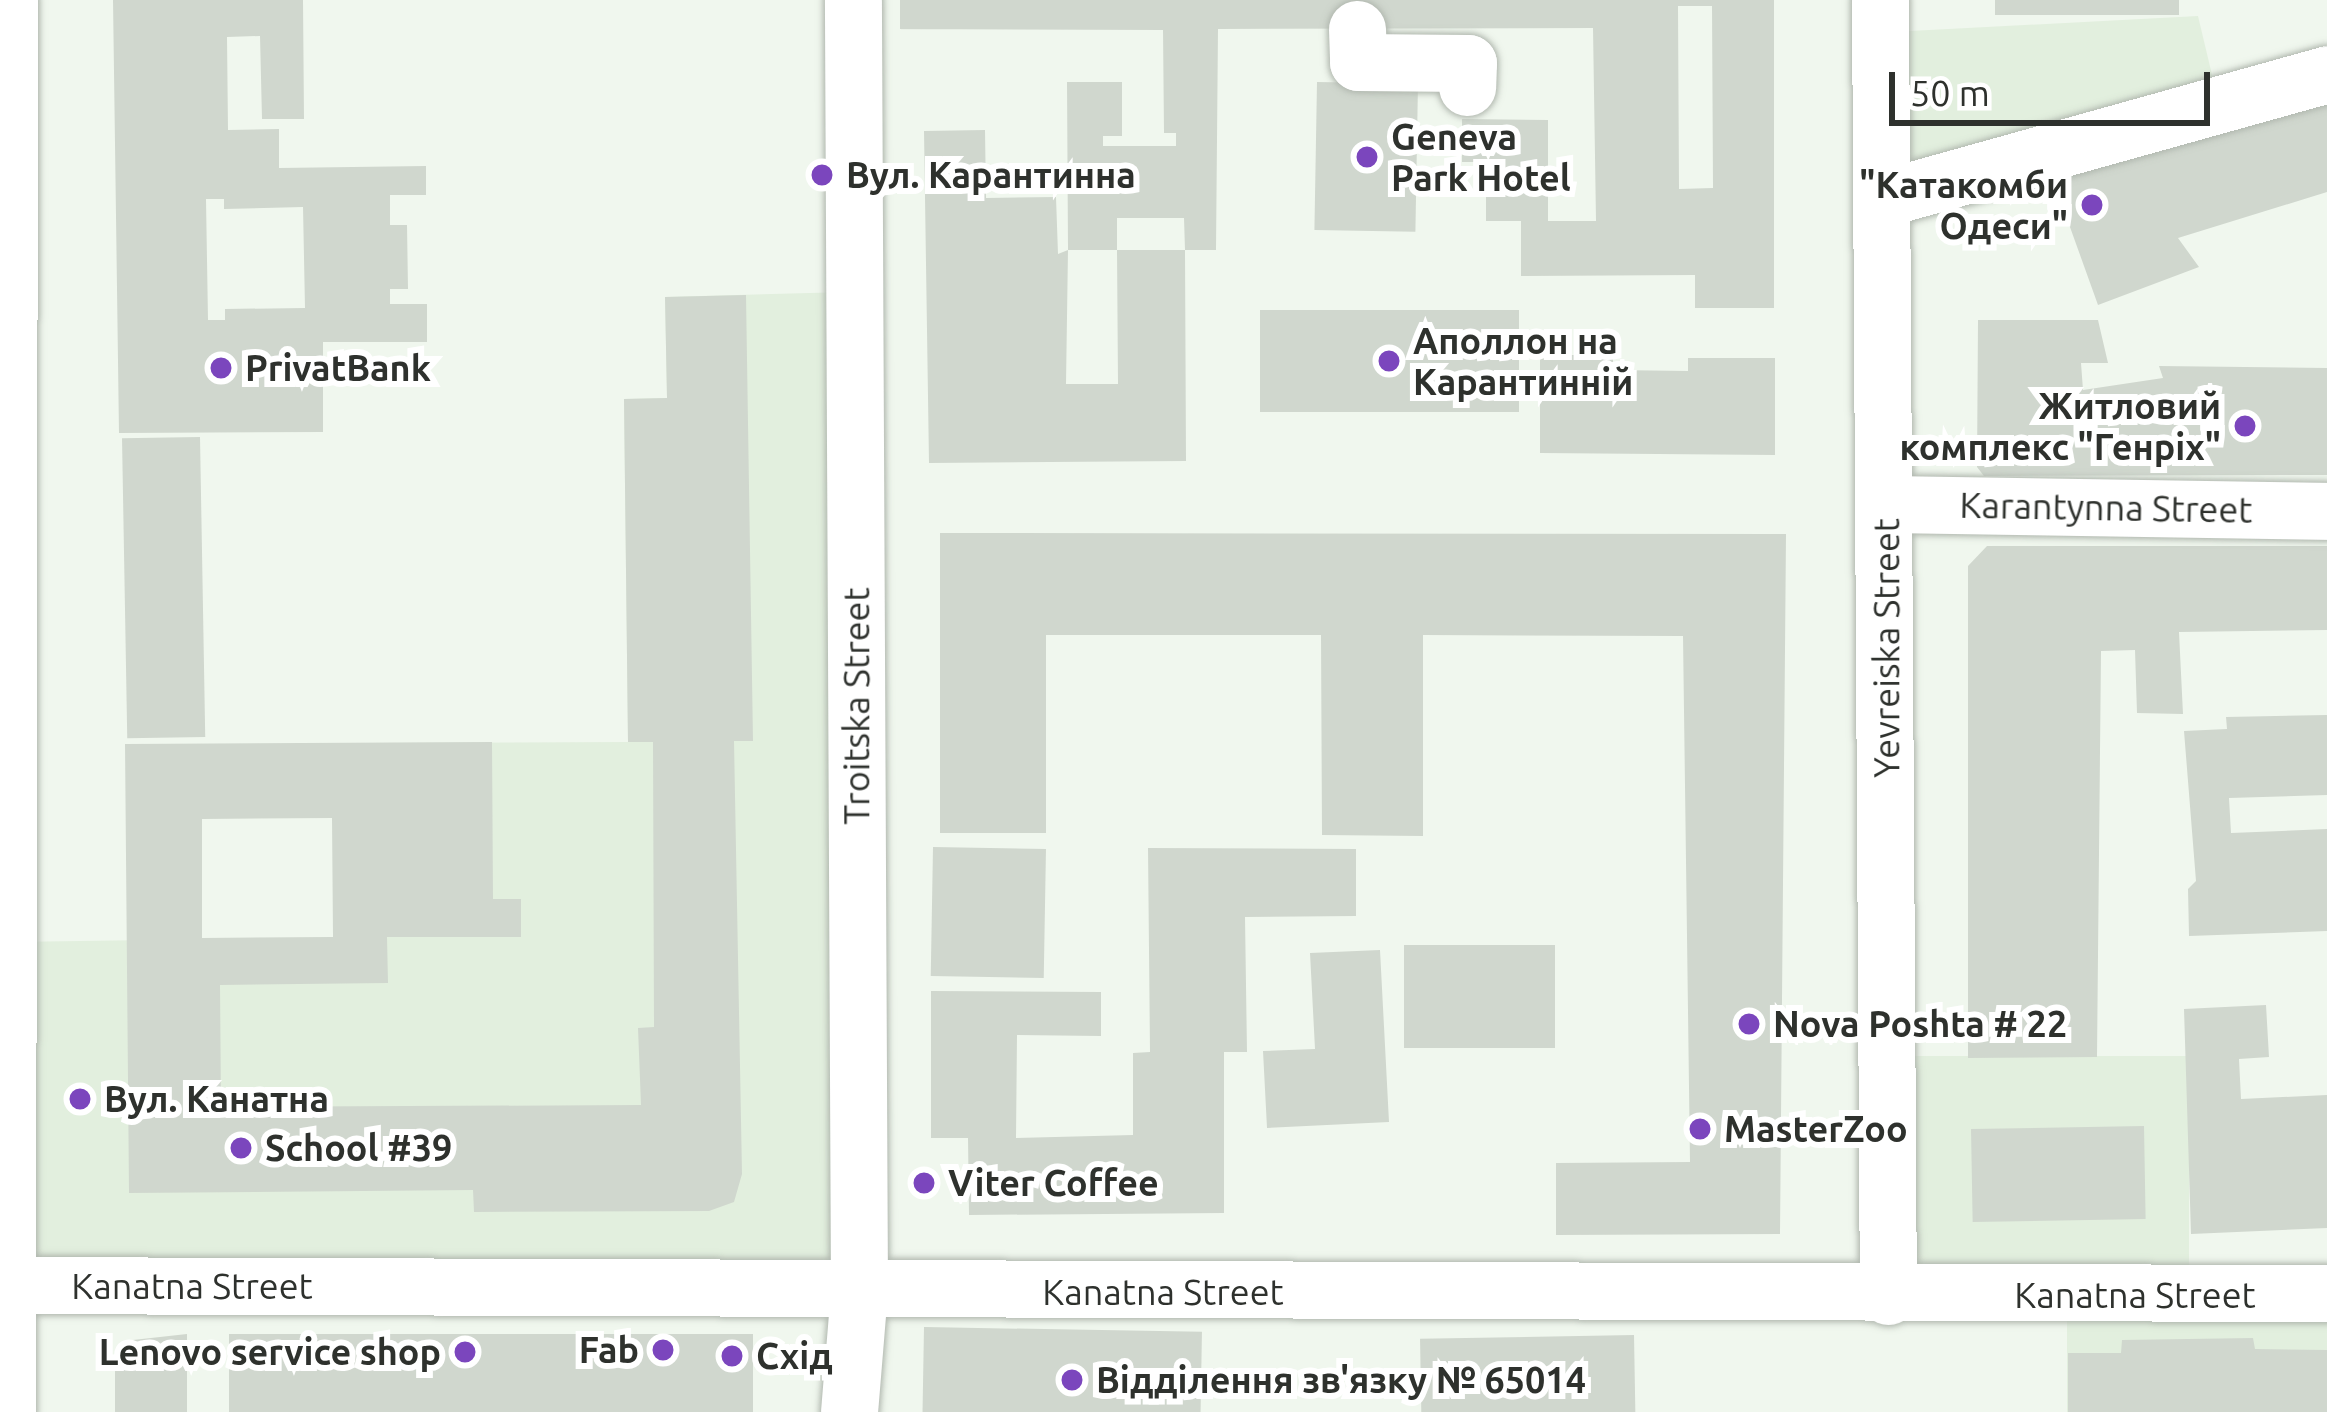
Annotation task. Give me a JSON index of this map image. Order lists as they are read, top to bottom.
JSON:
{
  "streets": {
    "street": [
      "Karantynna Street",
      "Yevreiska Street",
      "Troitska Street",
      "Kanatna Street"
    ]
  },
  "crossings": [
    ["Karantynna Street", "Yevreiska Street"],
    ["Yevreiska Street", "Kanatna Street"],
    ["Troitska Street", "Kanatna Street"]
  ],
  "places": [
    "Geneva Park Hotel",
    "Вул. Карантинна",
    "\"Катакомби Одеси\"",
    "Аполлон на Карантинній",
    "PrivatBank",
    "Житловий комплекс \"Генріх\"",
    "Nova Poshta # 22",
    "Вул. Канатна",
    "MasterZoo",
    "School #39",
    "Viter Coffee",
    "Fab",
    "Lenovo service shop",
    "Схiд",
    "Відділення зв'язку № 65014"
  ],
  "scale_bar": "50 m"
}
